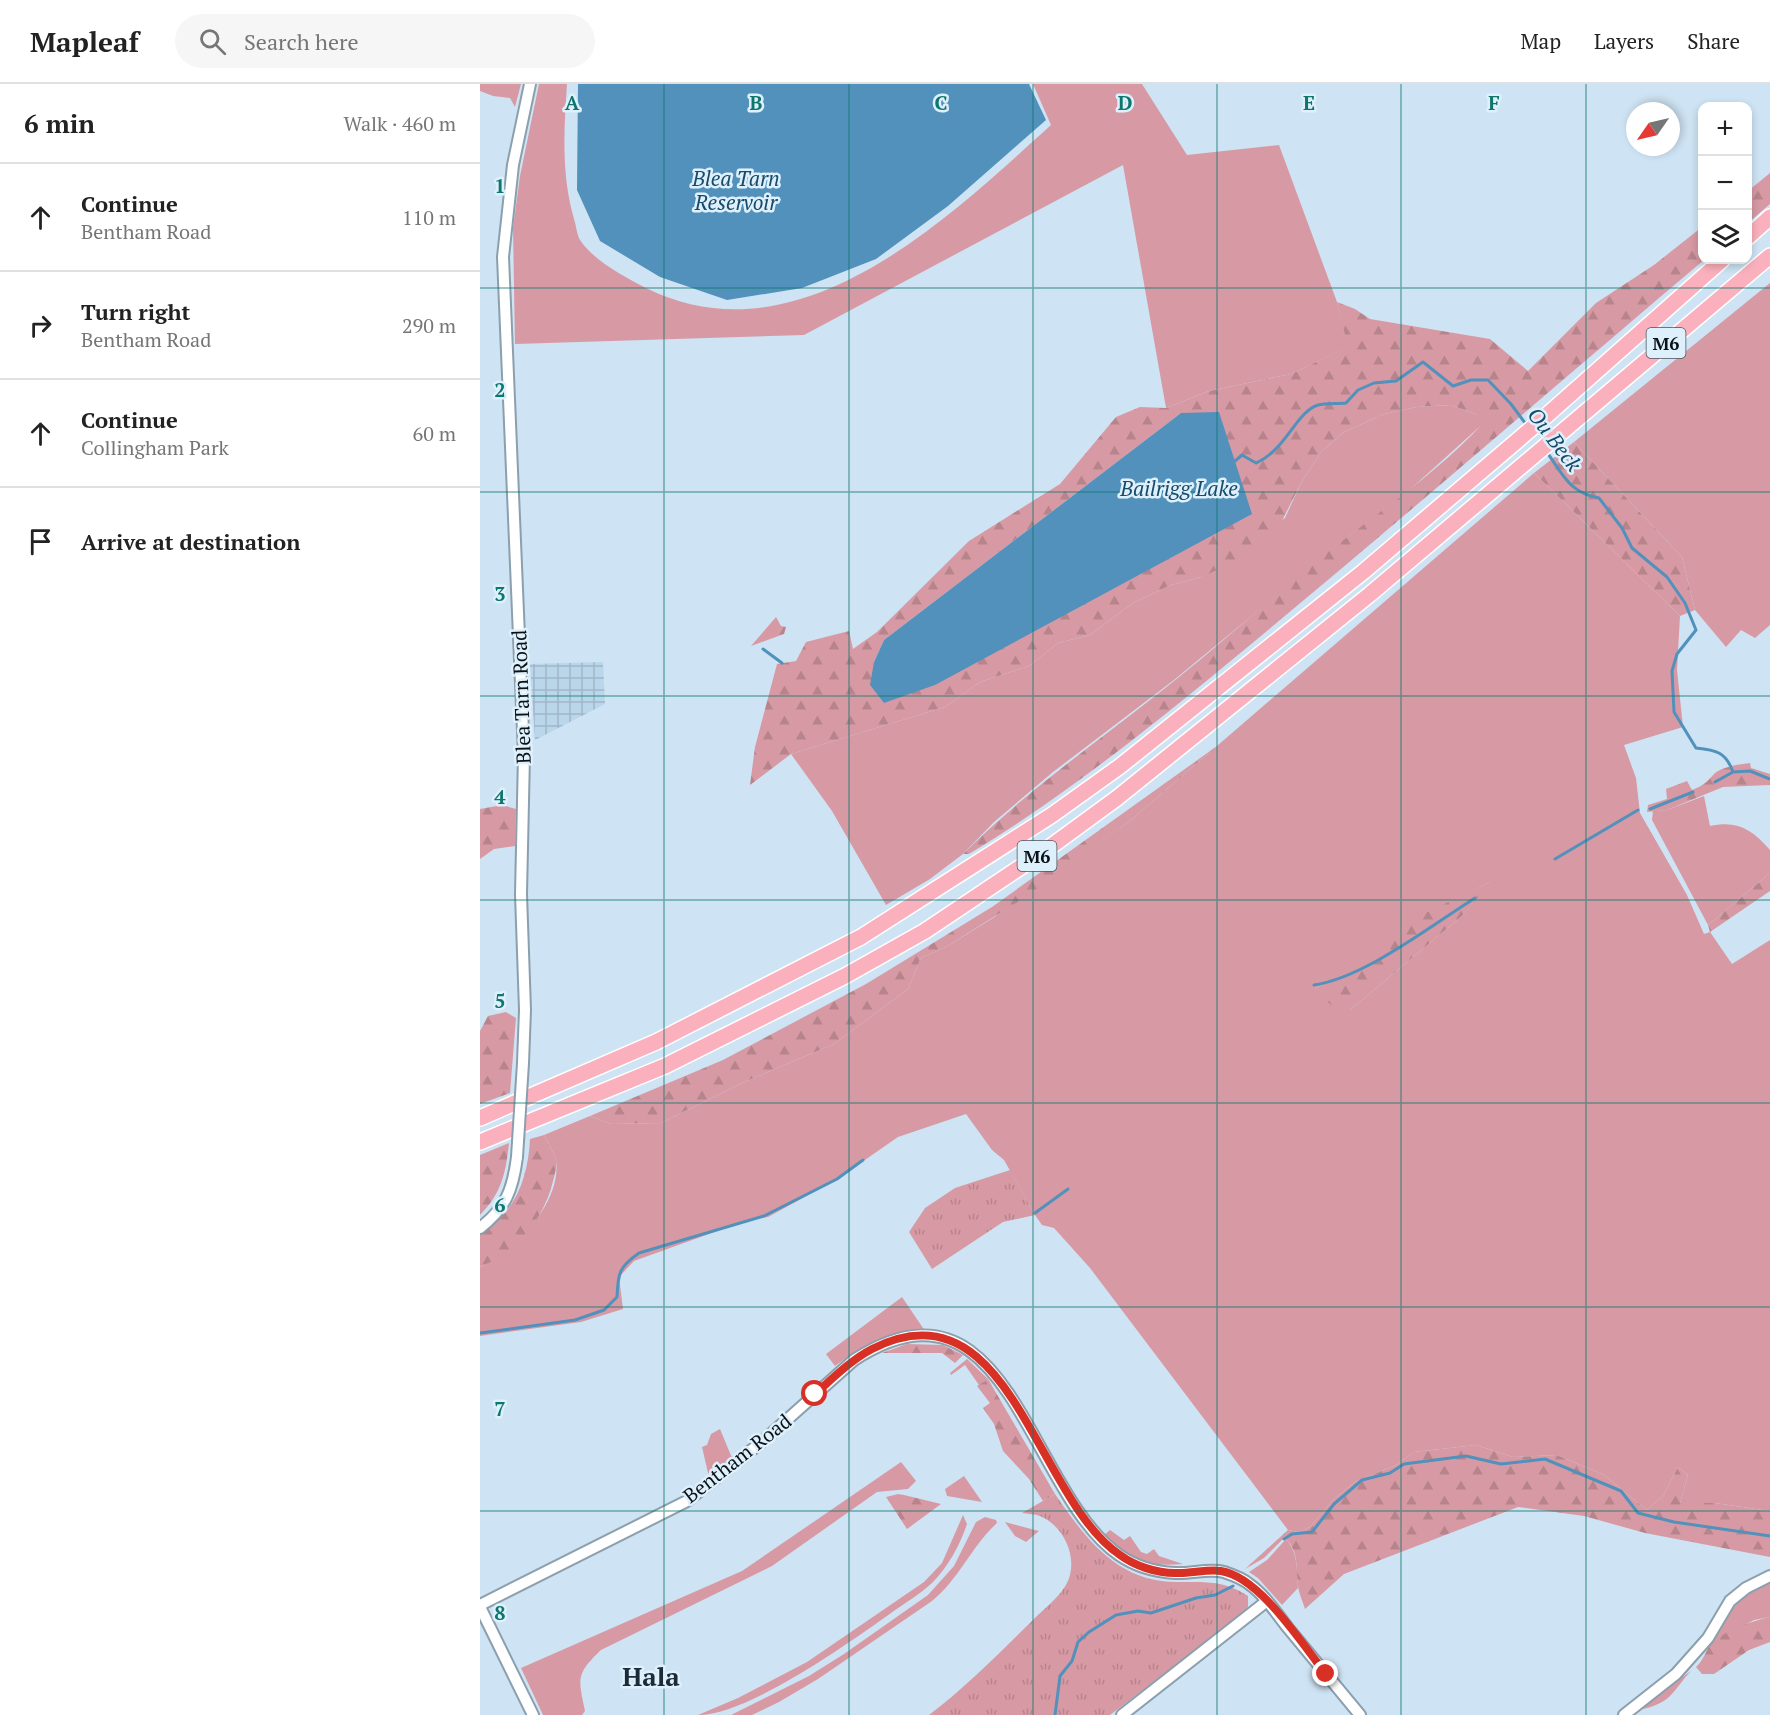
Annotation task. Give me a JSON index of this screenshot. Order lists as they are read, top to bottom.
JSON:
{
  "streets": {
    "highway": ["M6"],
    "street": ["Blea Tarn Road", "Bentham Road"]
  },
  "districts": ["Hala"],
  "water": ["Blea Tarn Reservoir", "Ou Beck", "Bailrigg Lake"],
  "north": "bottom left",
  "page": {
    "header": "Mapleaf",
    "search": "Search here",
    "nav": ["Map", "Layers", "Share"],
    "heading": ["6 min", "Walk · 460 m"],
    "map_buttons": ["+", "−"],
    "list": [
      ["Continue", "Bentham Road", "110 m"],
      ["Turn right", "Bentham Road", "290 m"],
      ["Continue", "Collingham Park", "60 m"],
      "Arrive at destination"
    ]
  },
  "grid": {
    "columns": [
      "A",
      "B",
      "C",
      "D",
      "E",
      "F"
    ],
    "rows": [
      "1",
      "2",
      "3",
      "4",
      "5",
      "6",
      "7",
      "8"
    ]
  }
}
